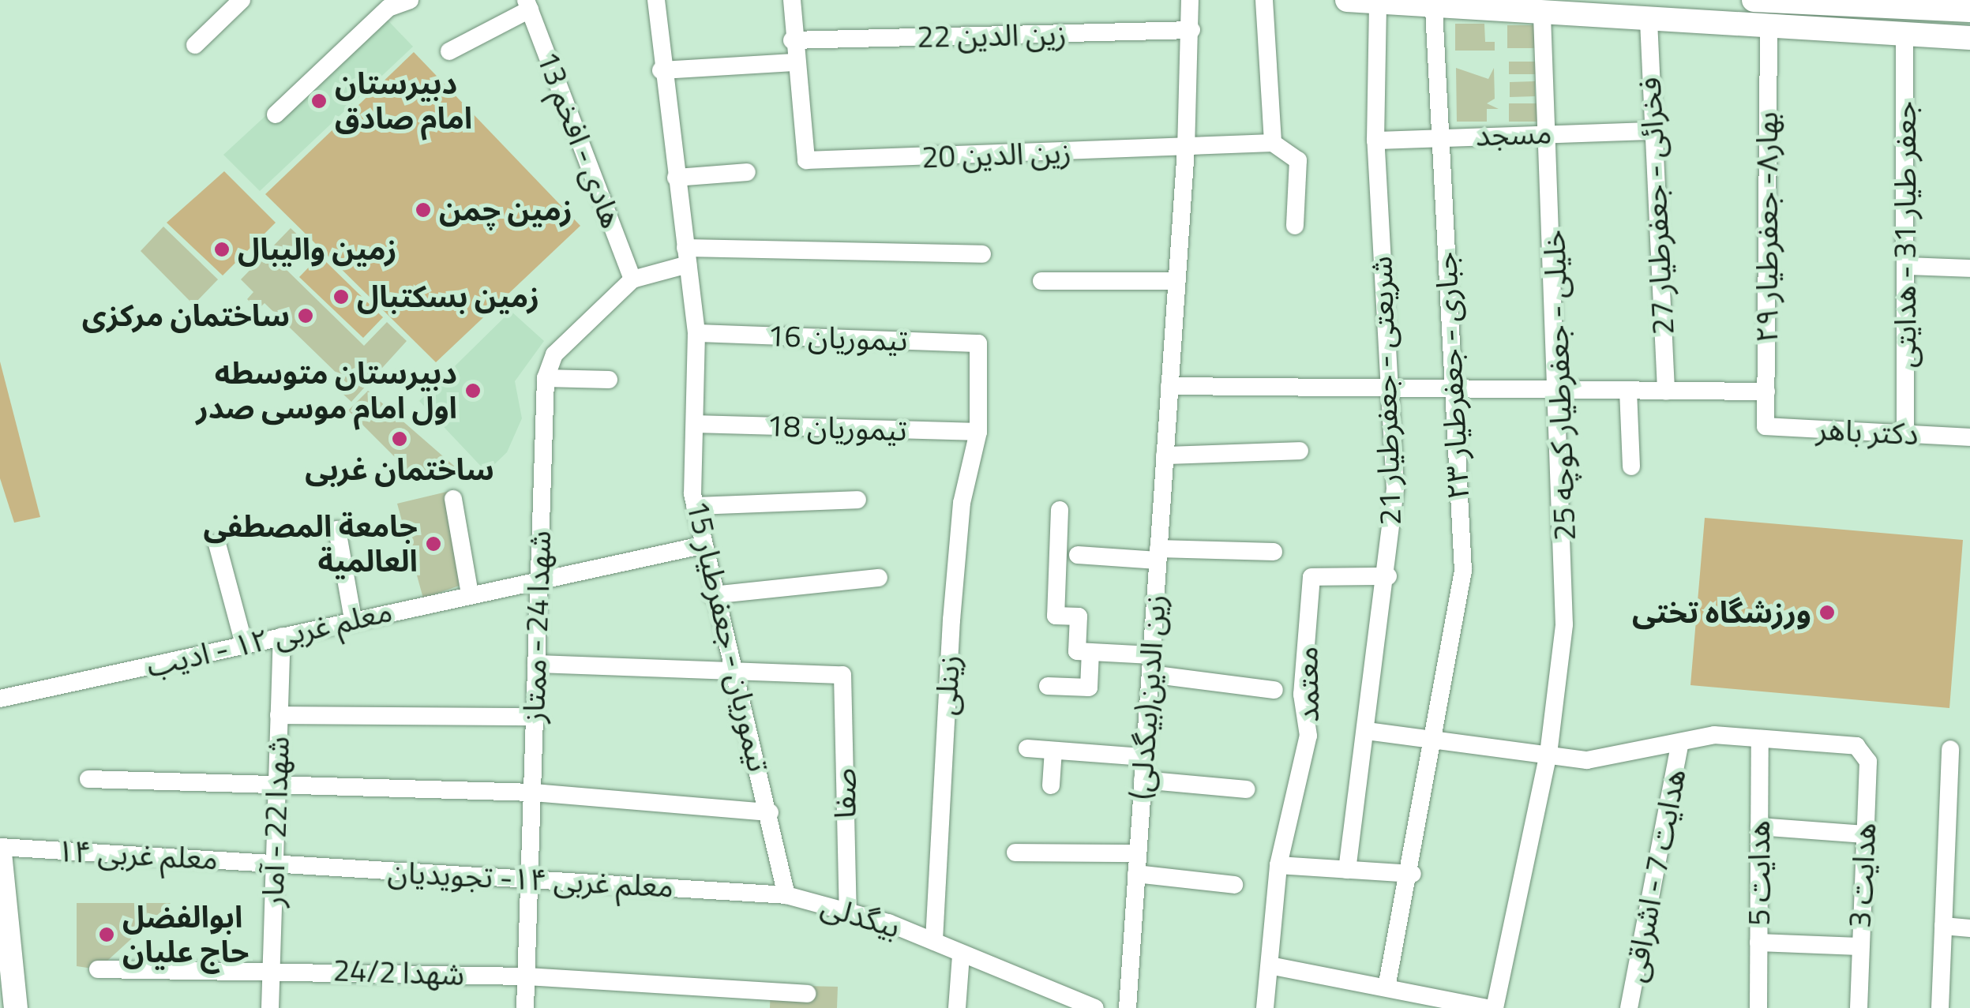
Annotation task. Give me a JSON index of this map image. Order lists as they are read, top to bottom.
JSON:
{
  "streets": {
    "street": [
      "زین الدین 22",
      "مسجد",
      "هادی - افخم 13",
      "زین الدین 20",
      "فخرائی - جعفرطیار 27",
      "بهار۸- جعفرطیار ۲۹",
      "جعفر طیار 31 - هدایتی",
      "تیموریان 16",
      "جباری - جعفرطیار ۲۳",
      "خلیلی - جعفرطیار کوچه 25",
      "شریعتی - جعفرطیار 21",
      "تیموریان 18",
      "دکتر باهر",
      "شهدا 24 - ممتاز",
      "تیموریان - جعفرطیار 15",
      "معلم غربی ۱۲ - ادیب",
      "معتمد",
      "زینلی",
      "زین الدین(بیگدلی)",
      "صفا",
      "شهدا 22 - آمار",
      "معلم غربی ۱۴",
      "هدایت 5",
      "هدایت 7 - اشراقی",
      "هدایت 3",
      "معلم غربی ۱۴- تجویدیان",
      "بیگدلی",
      "شهدا 24/2"
    ]
  },
  "crossings": [
    ["زین الدین 22", "زین الدین(بیگدلی)"],
    ["مسجد", "فخرائی - جعفرطیار 27"],
    ["مسجد", "جباری - جعفرطیار ۲۳"],
    ["مسجد", "خلیلی - جعفرطیار کوچه 25"],
    ["مسجد", "شریعتی - جعفرطیار 21"],
    ["هادی - افخم 13", "شهدا 24 - ممتاز"],
    ["زین الدین 20", "زین الدین(بیگدلی)"],
    ["بهار۸- جعفرطیار ۲۹", "دکتر باهر"],
    ["جعفر طیار 31 - هدایتی", "دکتر باهر"],
    ["تیموریان 16", "تیموریان - جعفرطیار 15"],
    ["تیموریان 16", "زینلی"],
    ["شریعتی - جعفرطیار 21", "معتمد"],
    ["تیموریان 18", "تیموریان - جعفرطیار 15"],
    ["تیموریان 18", "زینلی"],
    ["شهدا 24 - ممتاز", "معلم غربی ۱۲ - ادیب"],
    ["شهدا 24 - ممتاز", "معلم غربی ۱۴- تجویدیان"],
    ["شهدا 24 - ممتاز", "شهدا 24/2"],
    ["تیموریان - جعفرطیار 15", "معلم غربی ۱۲ - ادیب"],
    ["تیموریان - جعفرطیار 15", "صفا"],
    ["تیموریان - جعفرطیار 15", "معلم غربی ۱۴- تجویدیان"],
    ["تیموریان - جعفرطیار 15", "بیگدلی"],
    ["معلم غربی ۱۲ - ادیب", "شهدا 22 - آمار"],
    ["زینلی", "بیگدلی"],
    ["صفا", "بیگدلی"],
    ["شهدا 22 - آمار", "معلم غربی ۱۴"],
    ["شهدا 22 - آمار", "معلم غربی ۱۴- تجویدیان"],
    ["شهدا 22 - آمار", "شهدا 24/2"],
    ["معلم غربی ۱۴", "معلم غربی ۱۴- تجویدیان"],
    ["هدایت 5", "هدایت 3"],
    ["معلم غربی ۱۴- تجویدیان", "بیگدلی"]
  ],
  "places": [
    "دبیرستان امام صادق",
    "زمین چمن",
    "زمین والیبال",
    "زمین بسکتبال",
    "ساختمان مرکزی",
    "دبیرستان متوسطه اول امام موسی صدر",
    "ساختمان غربی",
    "جامعة المصطفی العالمیة",
    "ورزشگاه تختی",
    "ابوالفضل حاج علیان"
  ]
}
